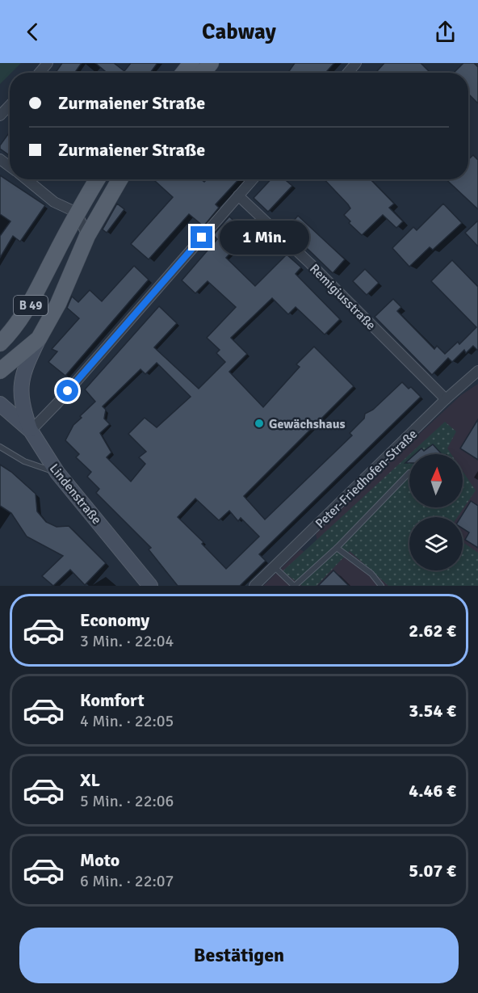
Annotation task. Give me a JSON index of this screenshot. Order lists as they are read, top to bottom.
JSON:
{
  "streets": {
    "main road": ["B 49", "Lindenstraße"],
    "street": ["Remigiusstraße", "Peter-Friedhofen-Straße"]
  },
  "crossings": [
    ["Remigiusstraße", "Peter-Friedhofen-Straße"]
  ],
  "places": ["Gewächshaus"],
  "north": "top",
  "page": {
    "header": "Cabway",
    "banner": ["Zurmaiener Straße", "Zurmaiener Straße"],
    "bubble": "1 Min.",
    "list": [
      {
        "name": "Economy",
        "note": "3 Min. · 22:04",
        "value": "2.62 €"
      },
      {
        "name": "Komfort",
        "note": "4 Min. · 22:05",
        "value": "3.54 €"
      },
      {
        "name": "XL",
        "note": "5 Min. · 22:06",
        "value": "4.46 €"
      },
      {
        "name": "Moto",
        "note": "6 Min. · 22:07",
        "value": "5.07 €"
      }
    ],
    "buttons": "Bestätigen"
  }
}
